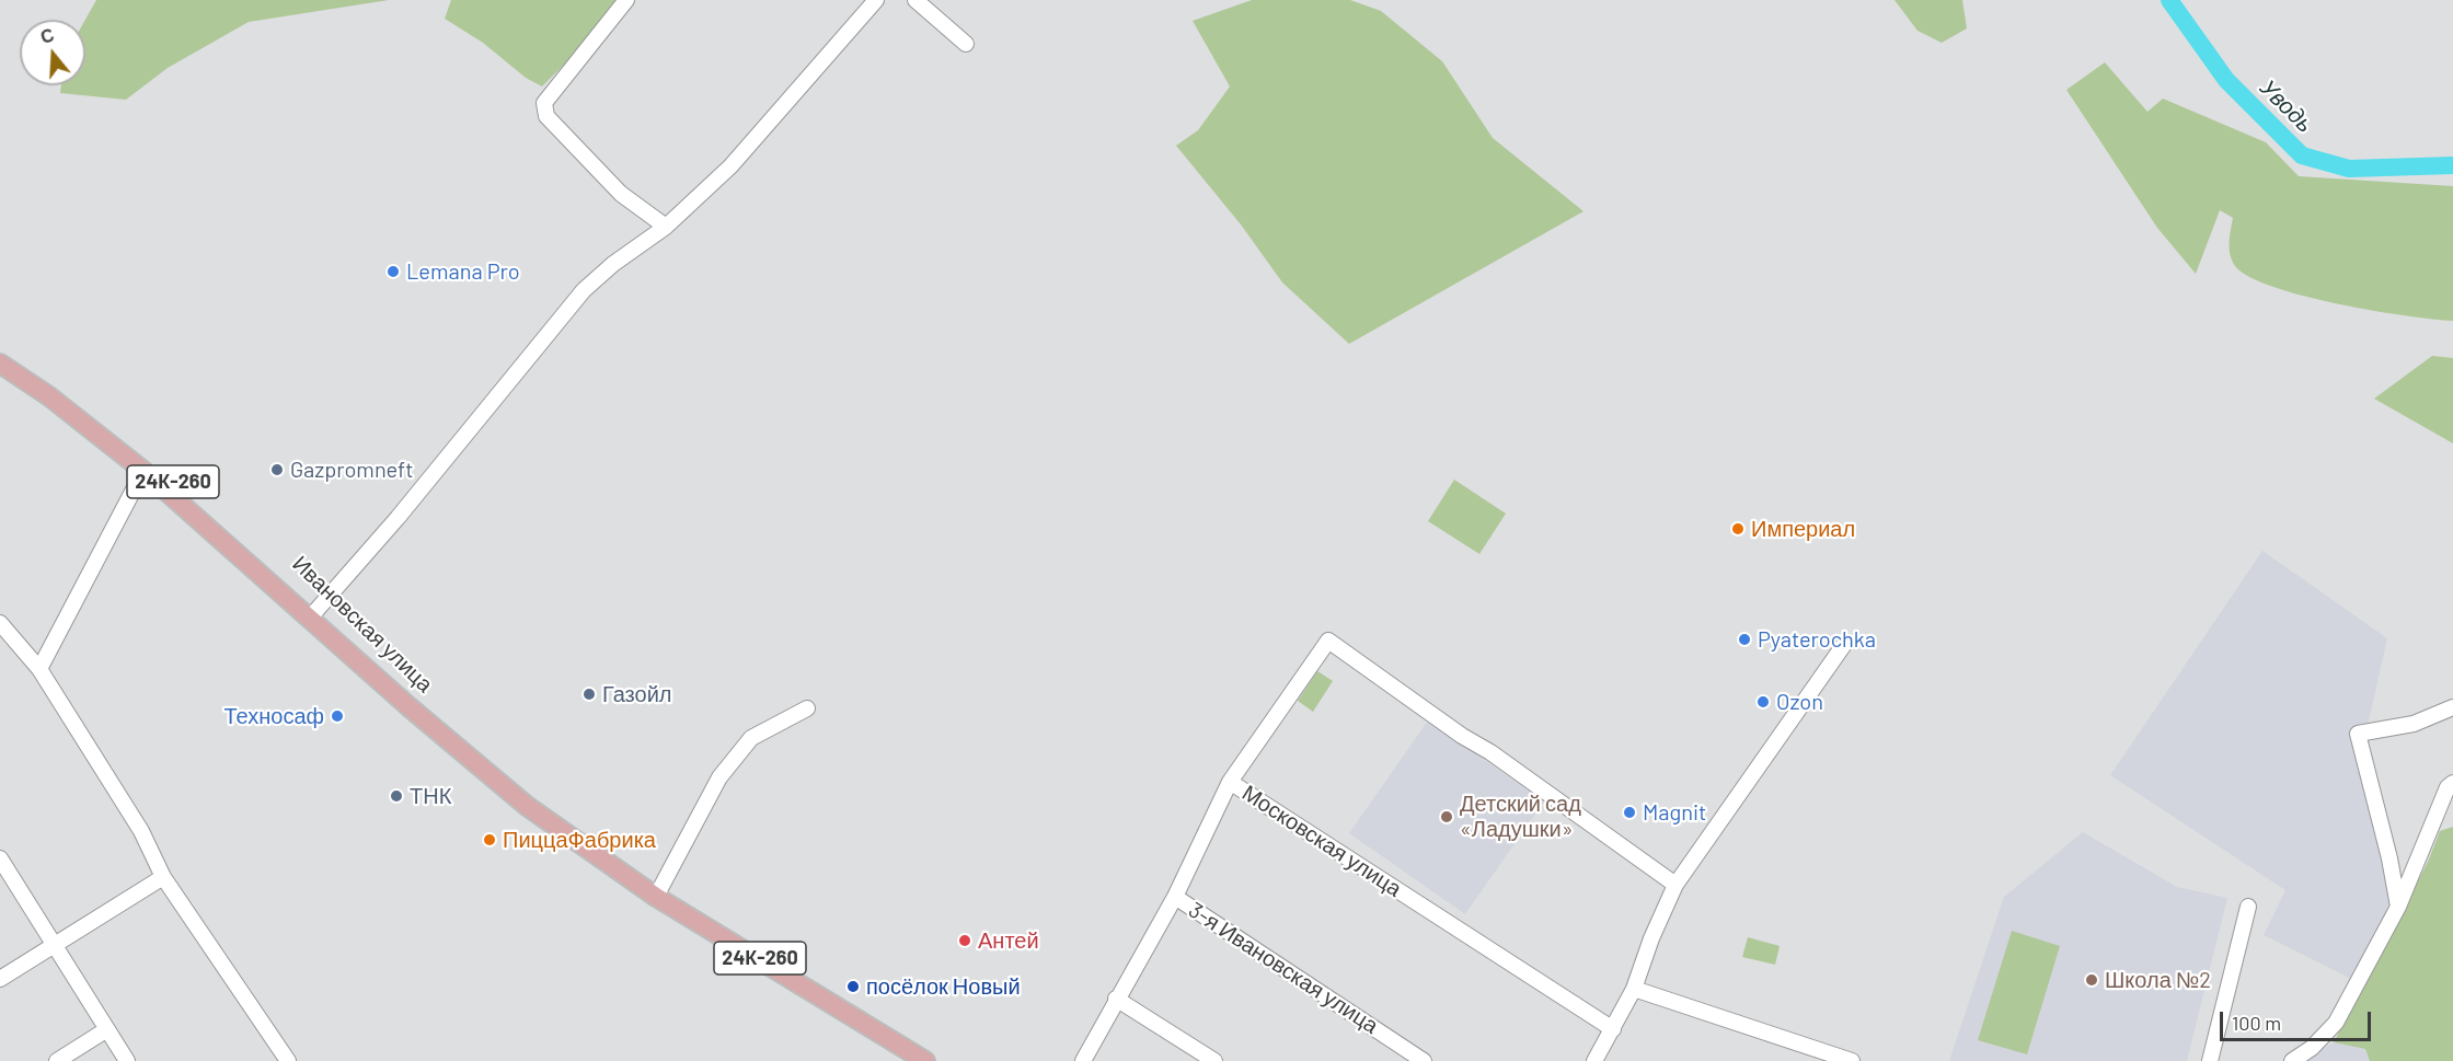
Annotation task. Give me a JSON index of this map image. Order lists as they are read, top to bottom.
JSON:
{
  "streets": {
    "main road": ["24К-260", "Ивановская улица"],
    "street": ["Московская улица", "3-я Ивановская улица"]
  },
  "crossings": [
    ["24К-260", "Ивановская улица"],
    ["Московская улица", "3-я Ивановская улица"]
  ],
  "water": ["Уводь"],
  "places": [
    "Lemana Pro",
    "Gazpromneft",
    "Империал",
    "Pyaterochka",
    "Газойл",
    "Ozon",
    "Техносаф",
    "ТНК",
    "Magnit",
    "Детский сад «Ладушки»",
    "ПиццаФабрика",
    "Антей",
    "Школа №2",
    "посёлок Новый"
  ],
  "scale_bar": "100 m",
  "north": "top"
}
